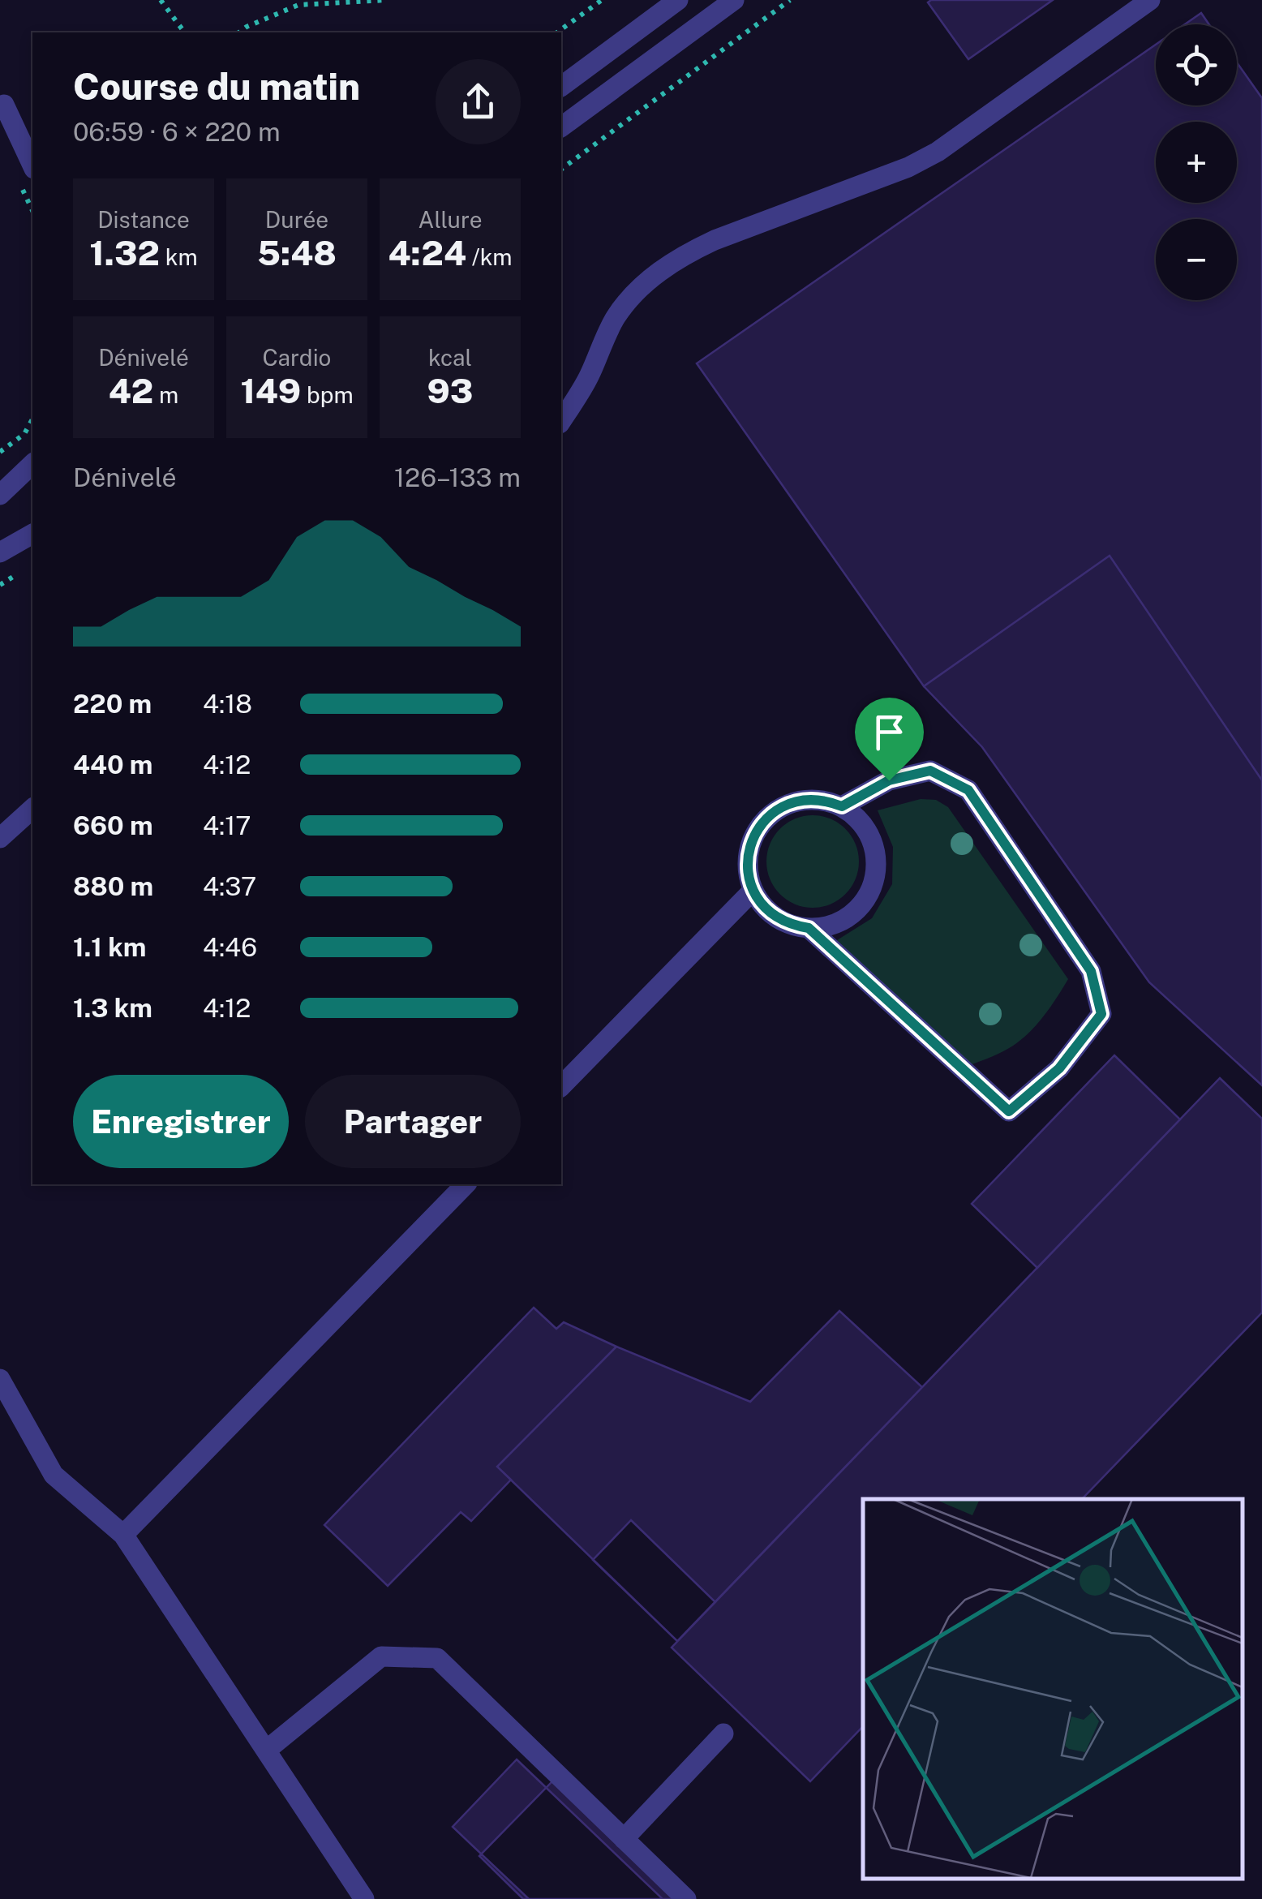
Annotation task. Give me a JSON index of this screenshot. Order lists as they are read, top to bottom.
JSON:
{
  "page": {
    "map_buttons": ["+", "−"],
    "heading": ["Course du matin", "06:59 · 6 × 220 m"],
    "stats": [
      ["Distance", "1.32 km"],
      ["Durée", "5:48"],
      ["Allure", "4:24 /km"],
      ["Dénivelé", "42 m"],
      ["Cardio", "149 bpm"],
      ["kcal", "93"]
    ],
    "chart": ["Dénivelé", "126–133 m"],
    "list": [
      {
        "name": "220 m",
        "note": "4:18"
      },
      {
        "name": "440 m",
        "note": "4:12"
      },
      {
        "name": "660 m",
        "note": "4:17"
      },
      {
        "name": "880 m",
        "note": "4:37"
      },
      {
        "name": "1.1 km",
        "note": "4:46"
      },
      {
        "name": "1.3 km",
        "note": "4:12"
      }
    ],
    "buttons": ["Enregistrer", "Partager"]
  }
}
